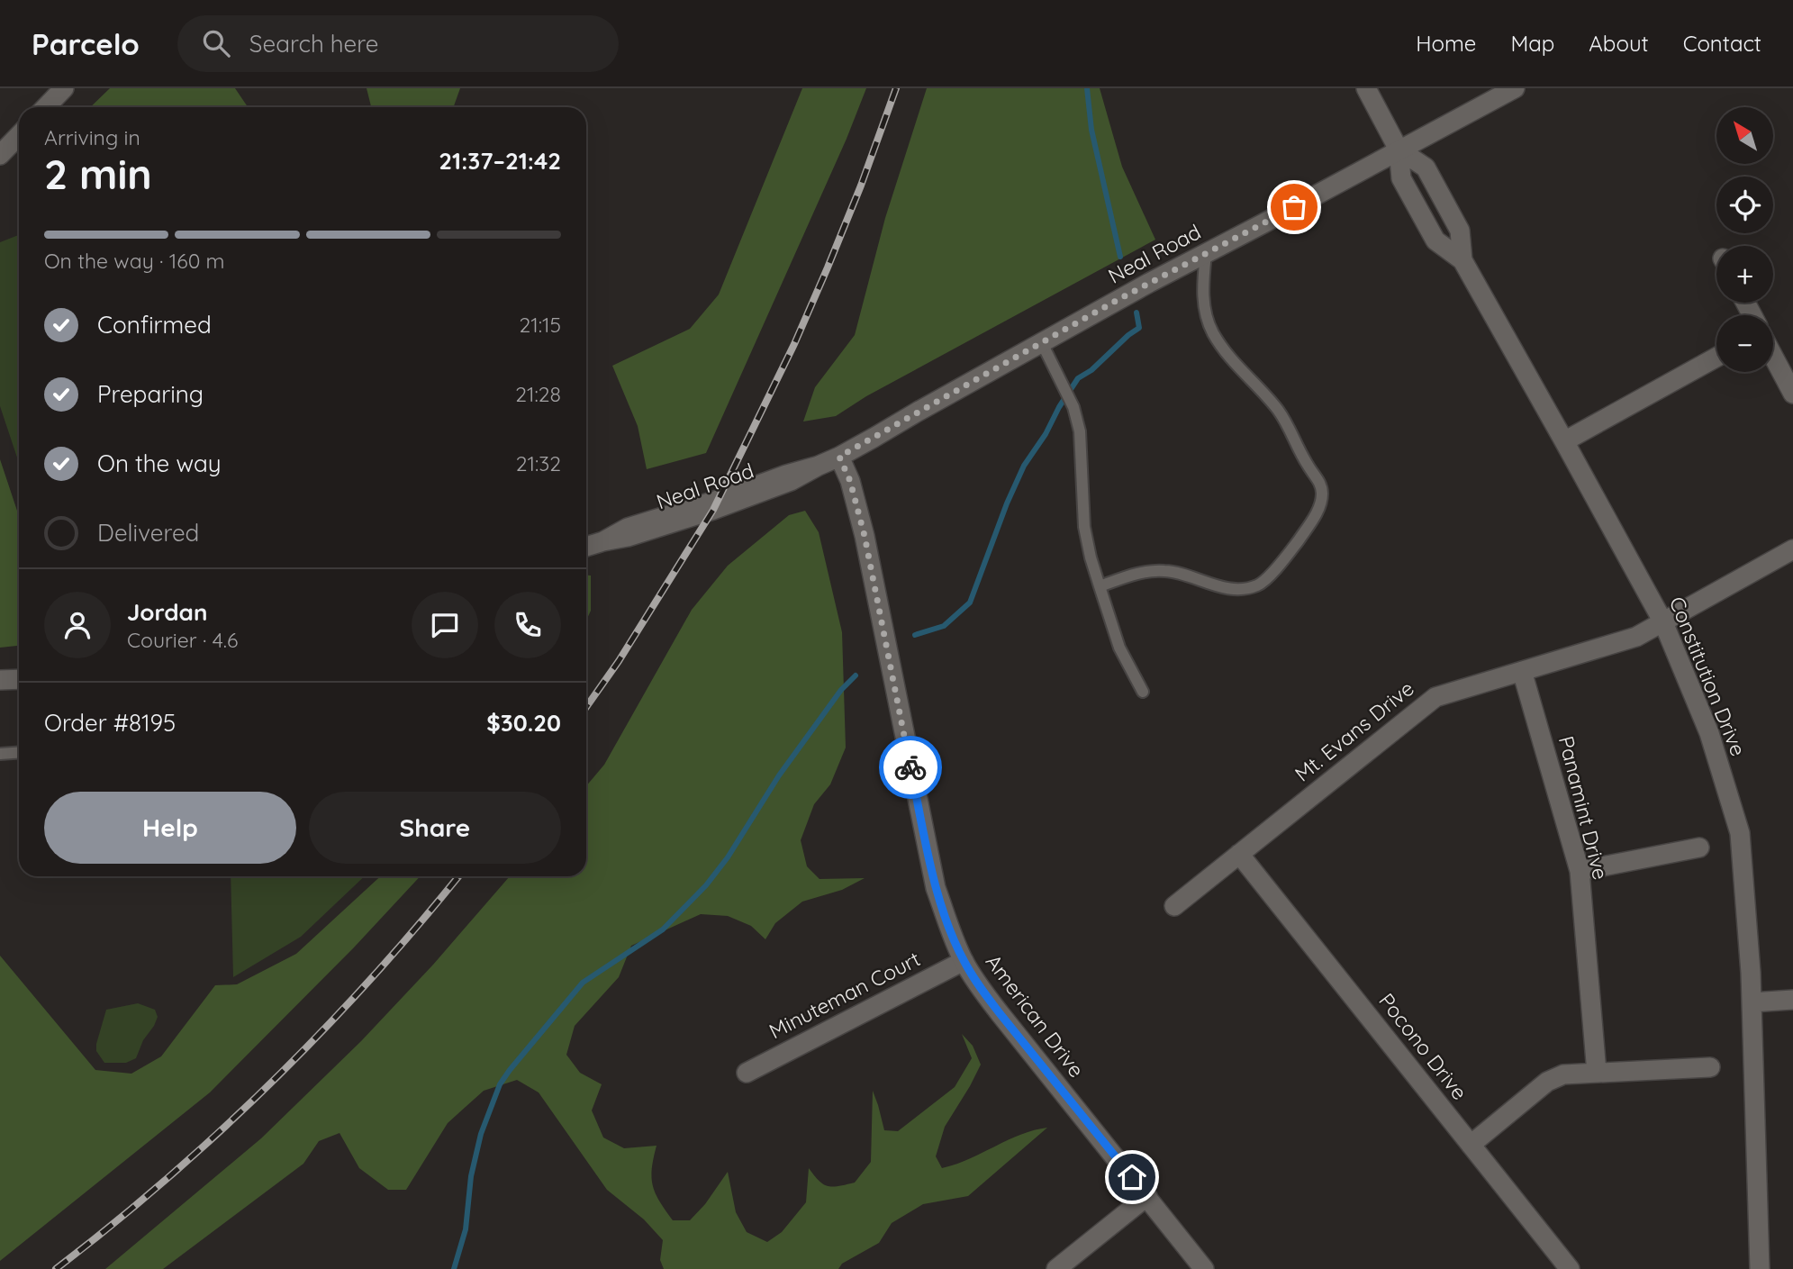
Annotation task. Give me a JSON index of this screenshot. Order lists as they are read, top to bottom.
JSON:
{
  "streets": {
    "street": [
      "Neal Road",
      "Constitution Drive",
      "Mt. Evans Drive",
      "Panamint Drive",
      "Minuteman Court",
      "American Drive",
      "Pocono Drive"
    ]
  },
  "crossings": [
    ["Neal Road", "Constitution Drive"],
    ["Neal Road", "American Drive"],
    ["Constitution Drive", "Mt. Evans Drive"],
    ["Mt. Evans Drive", "Panamint Drive"],
    ["Mt. Evans Drive", "Pocono Drive"],
    ["Minuteman Court", "American Drive"]
  ],
  "north": "top left",
  "page": {
    "header": "Parcelo",
    "search": "Search here",
    "nav": [
      "Home",
      "Map",
      "About",
      "Contact"
    ],
    "map_buttons": ["+", "−"],
    "heading": ["2 min", "Arriving in", "21:37–21:42"],
    "panel": [
      "Jordan",
      "Courier · 4.6",
      "Order #8195",
      "$30.20"
    ],
    "bar": "On the way · 160 m",
    "list": [
      ["Confirmed", "21:15"],
      ["Preparing", "21:28"],
      ["On the way", "21:32"],
      "Delivered"
    ],
    "buttons": ["Help", "Share"]
  }
}
